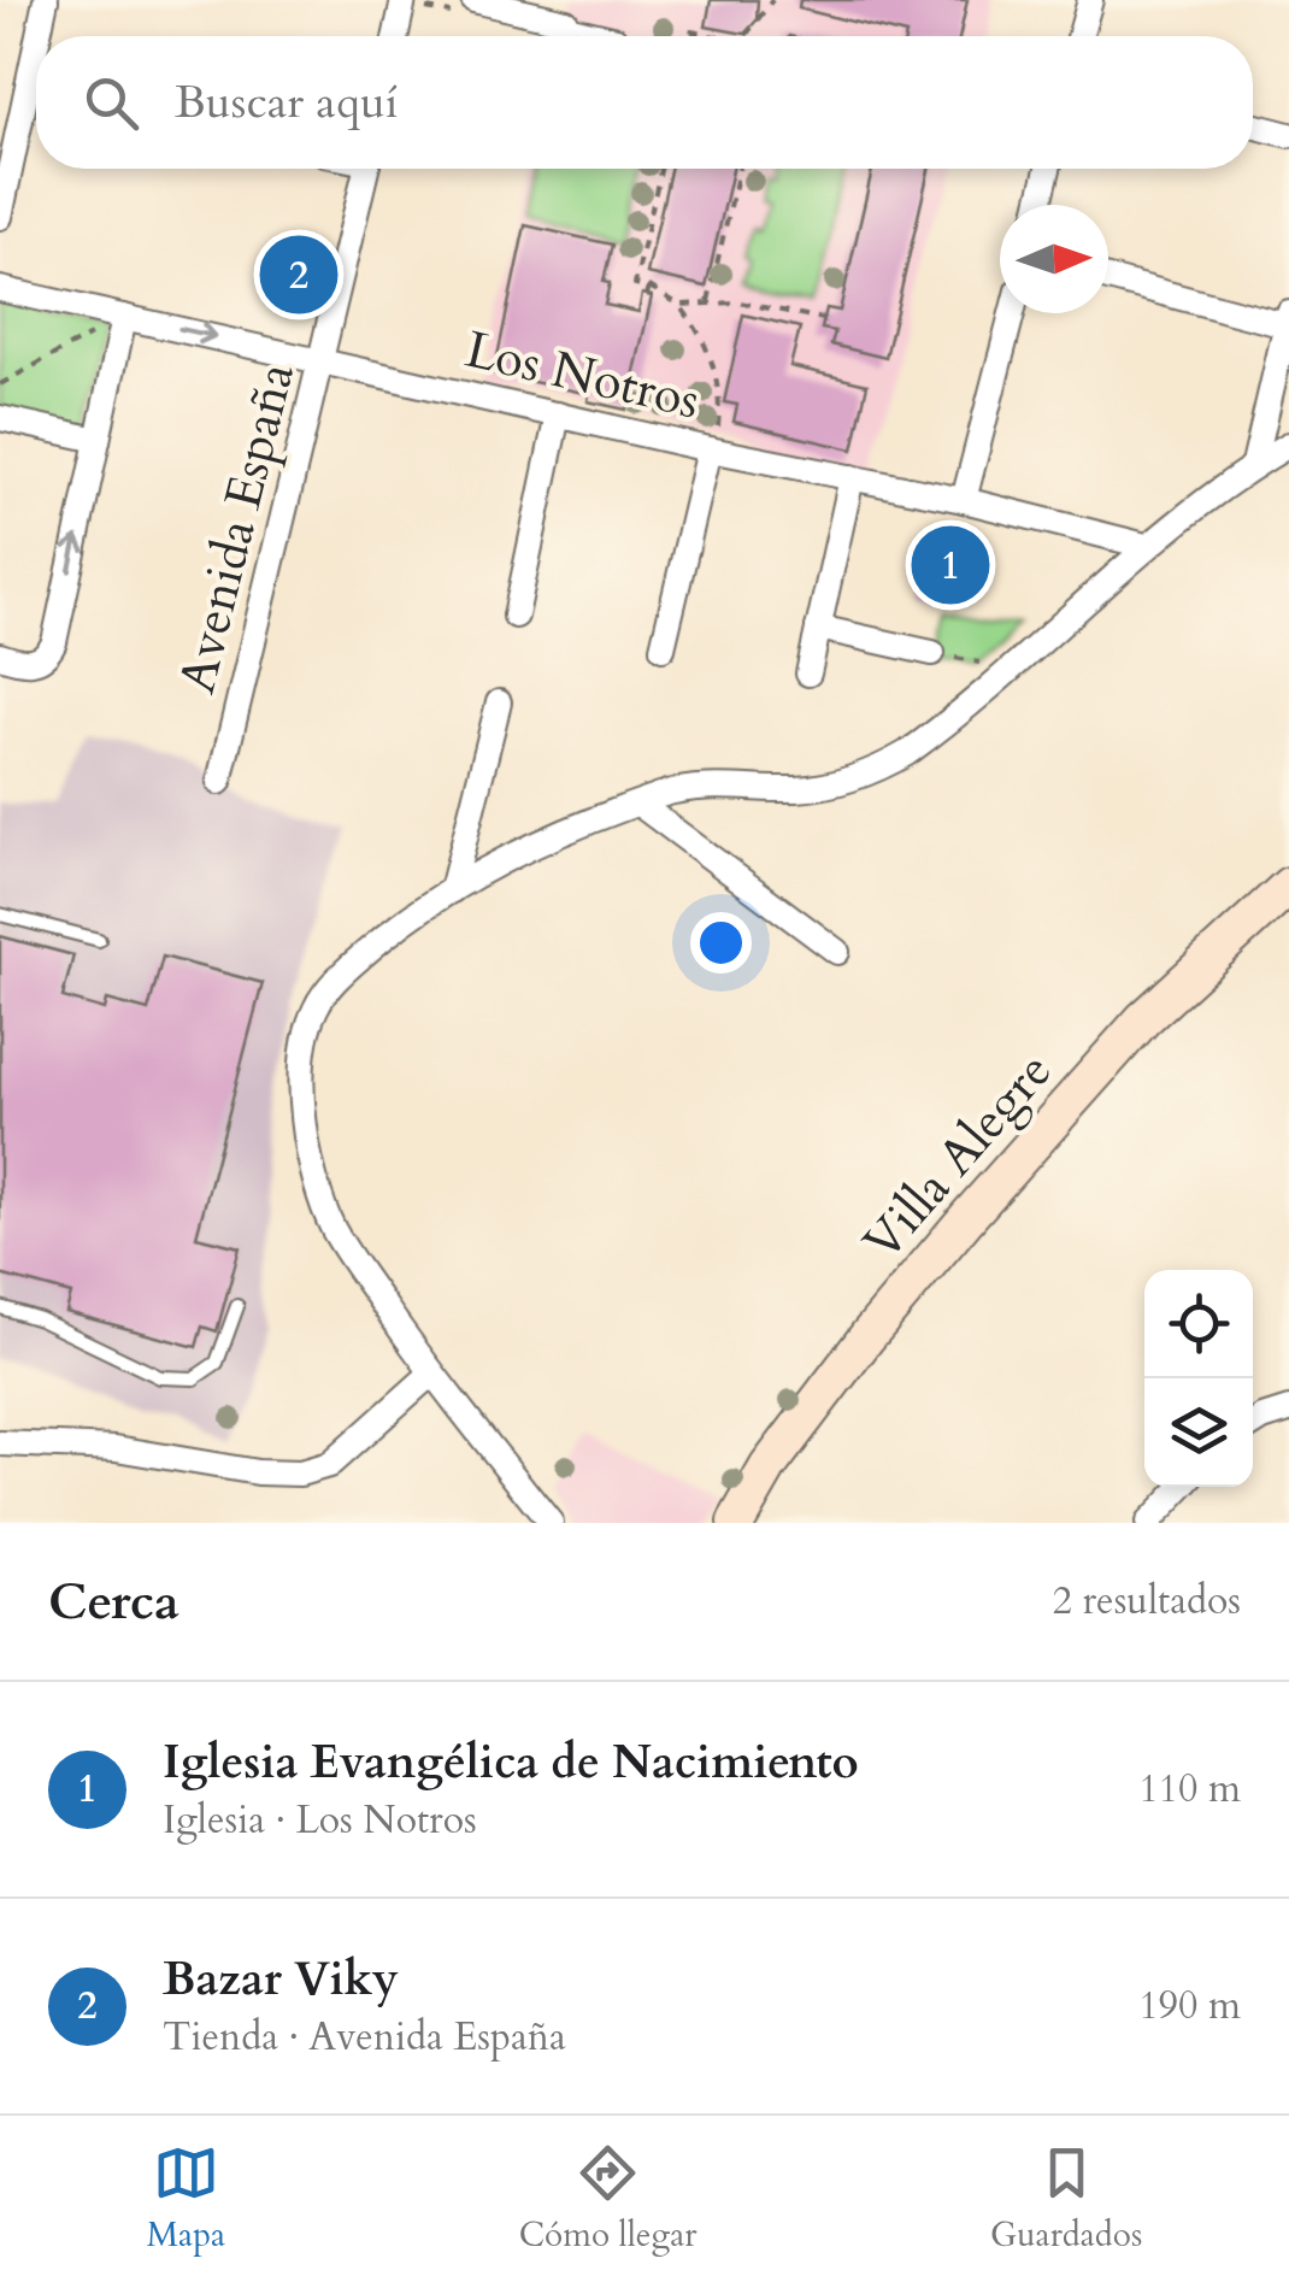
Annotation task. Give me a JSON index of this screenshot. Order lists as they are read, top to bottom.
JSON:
{
  "streets": {
    "main road": ["Villa Alegre"],
    "street": ["Los Notros", "Avenida España"]
  },
  "crossings": [
    ["Los Notros", "Avenida España"]
  ],
  "north": "right",
  "page": {
    "search": "Buscar aquí",
    "pins": ["2", "1"],
    "heading": ["Cerca", "2 resultados"],
    "list": [
      {
        "mark": "1",
        "name": "Iglesia Evangélica de Nacimiento",
        "note": "Iglesia · Los Notros",
        "value": "110 m"
      },
      {
        "mark": "2",
        "name": "Bazar Viky",
        "note": "Tienda · Avenida España",
        "value": "190 m"
      }
    ],
    "nav": ["Mapa", "Cómo llegar", "Guardados"]
  }
}
